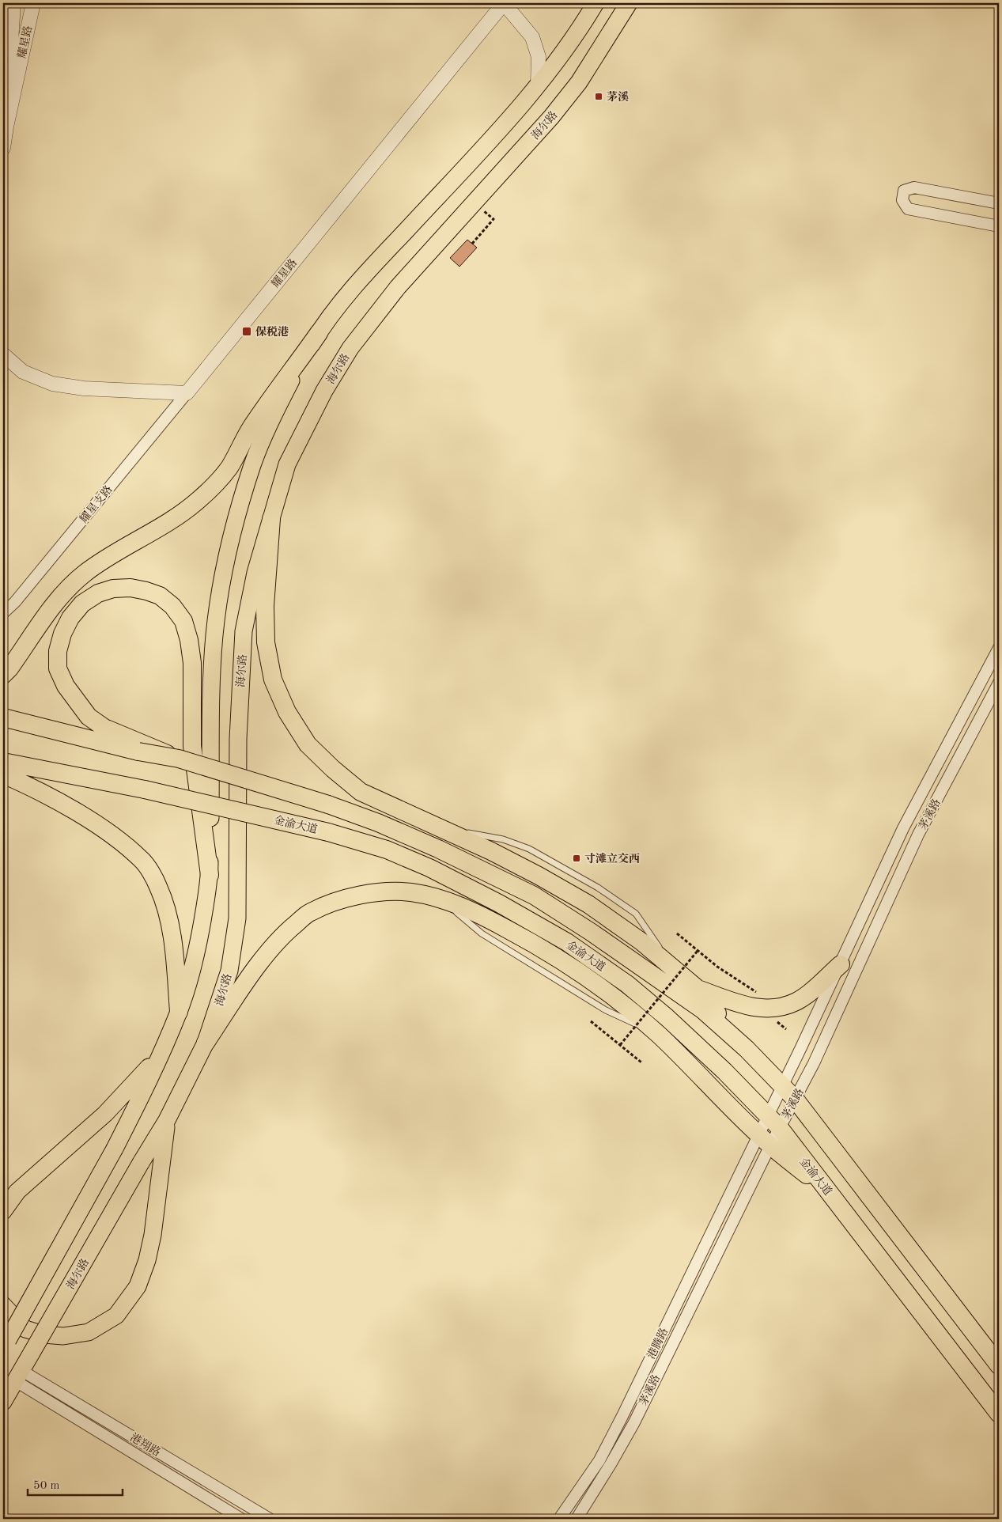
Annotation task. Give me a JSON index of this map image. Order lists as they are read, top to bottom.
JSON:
{
  "streets": {
    "highway": ["金渝大道"],
    "main road": ["海尔路"],
    "street": [
      "耀星路",
      "耀星支路",
      "茅溪路",
      "港腾路",
      "港翔路"
    ]
  },
  "crossings": [
    ["耀星路", "耀星支路"],
    ["海尔路", "港翔路"],
    ["茅溪路", "金渝大道"],
    ["茅溪路", "港腾路"]
  ],
  "places": {
    "transit": ["茅溪", "保税港", "寸滩立交西"]
  },
  "scale_bar": "50 m"
}
